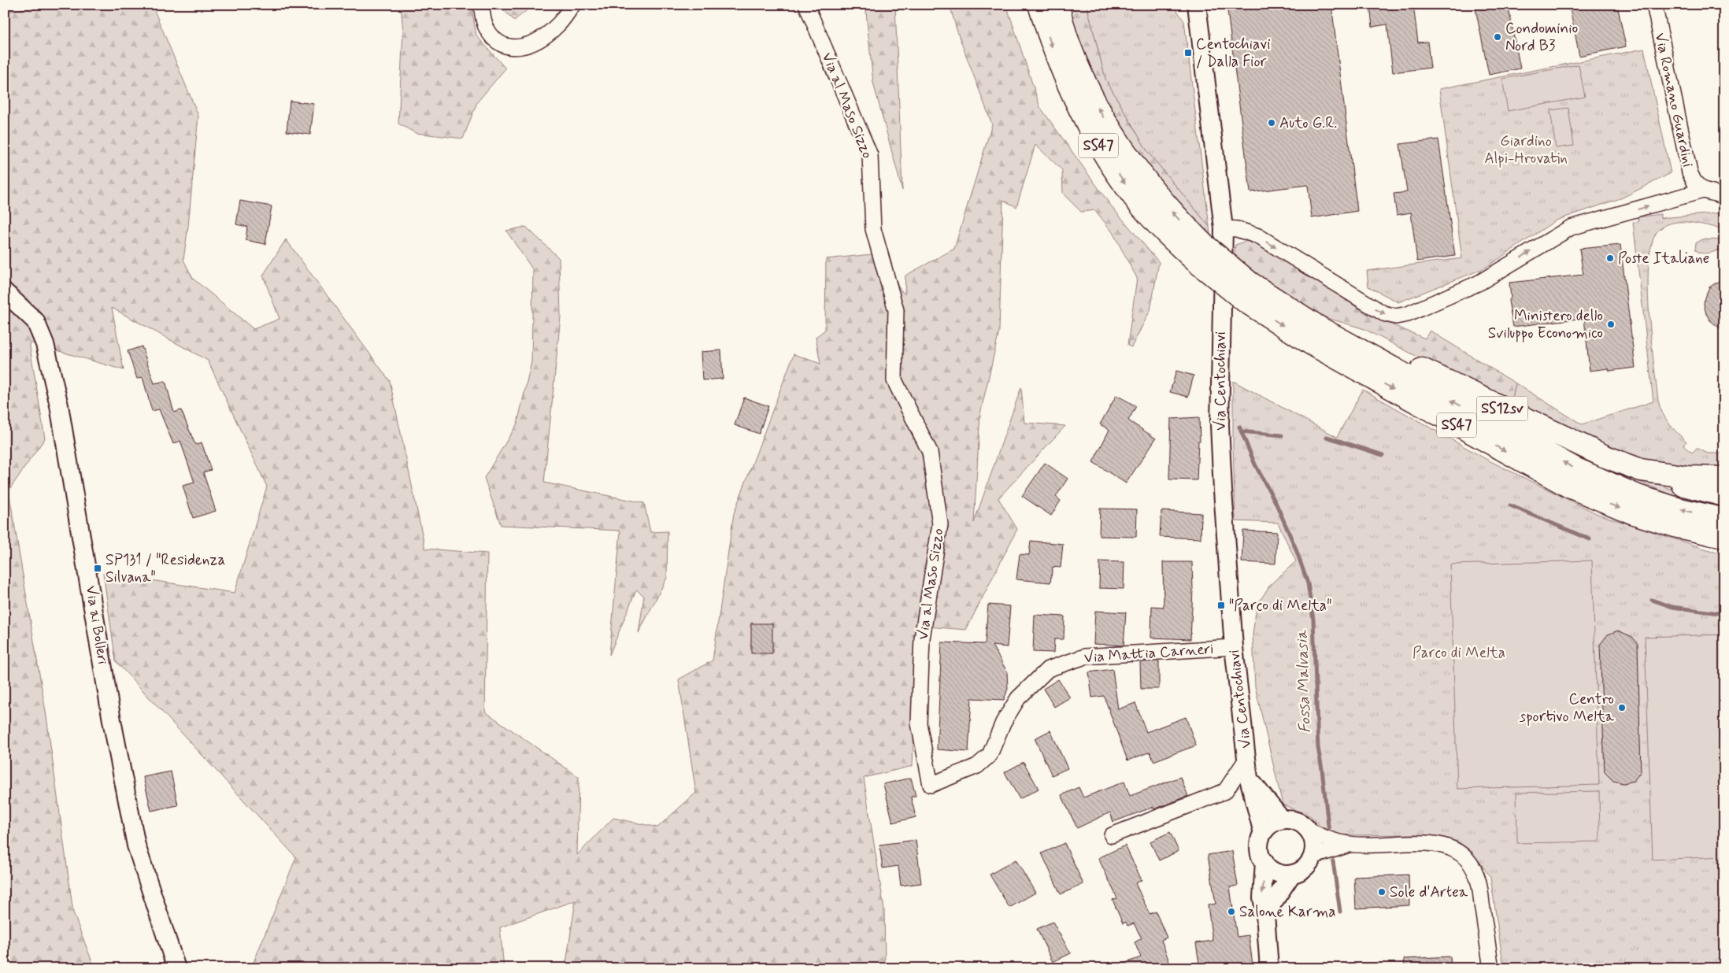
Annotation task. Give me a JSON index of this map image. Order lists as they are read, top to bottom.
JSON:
{
  "streets": {
    "highway": ["SS47", "SS12sv"],
    "street": [
      "Via Romano Guardini",
      "Via al Maso Sizzo",
      "Via Centochiavi",
      "Via ai Bolleri",
      "Via Mattia Carneri"
    ]
  },
  "crossings": [
    ["Via al Maso Sizzo", "Via Mattia Carneri"],
    ["SS47", "SS12sv"],
    ["Via Centochiavi", "Via Mattia Carneri"]
  ],
  "water": ["Fossa Malvasia"],
  "parks": ["Giardino Alpi-Hrovatin", "Parco di Melta"],
  "places": {
    "other": [
      "Condominio Nord B3",
      "Auto G.R.",
      "Poste Italiane",
      "Ministero dello Sviluppo Economico",
      "Centro sportivo Melta",
      "Sole d'Artea",
      "Salone Karma"
    ],
    "transit": ["Centochiavi / Dalla Fior", "SP131 / \"Residenza Silvana\"", "\"Parco di Melta\""]
  }
}
